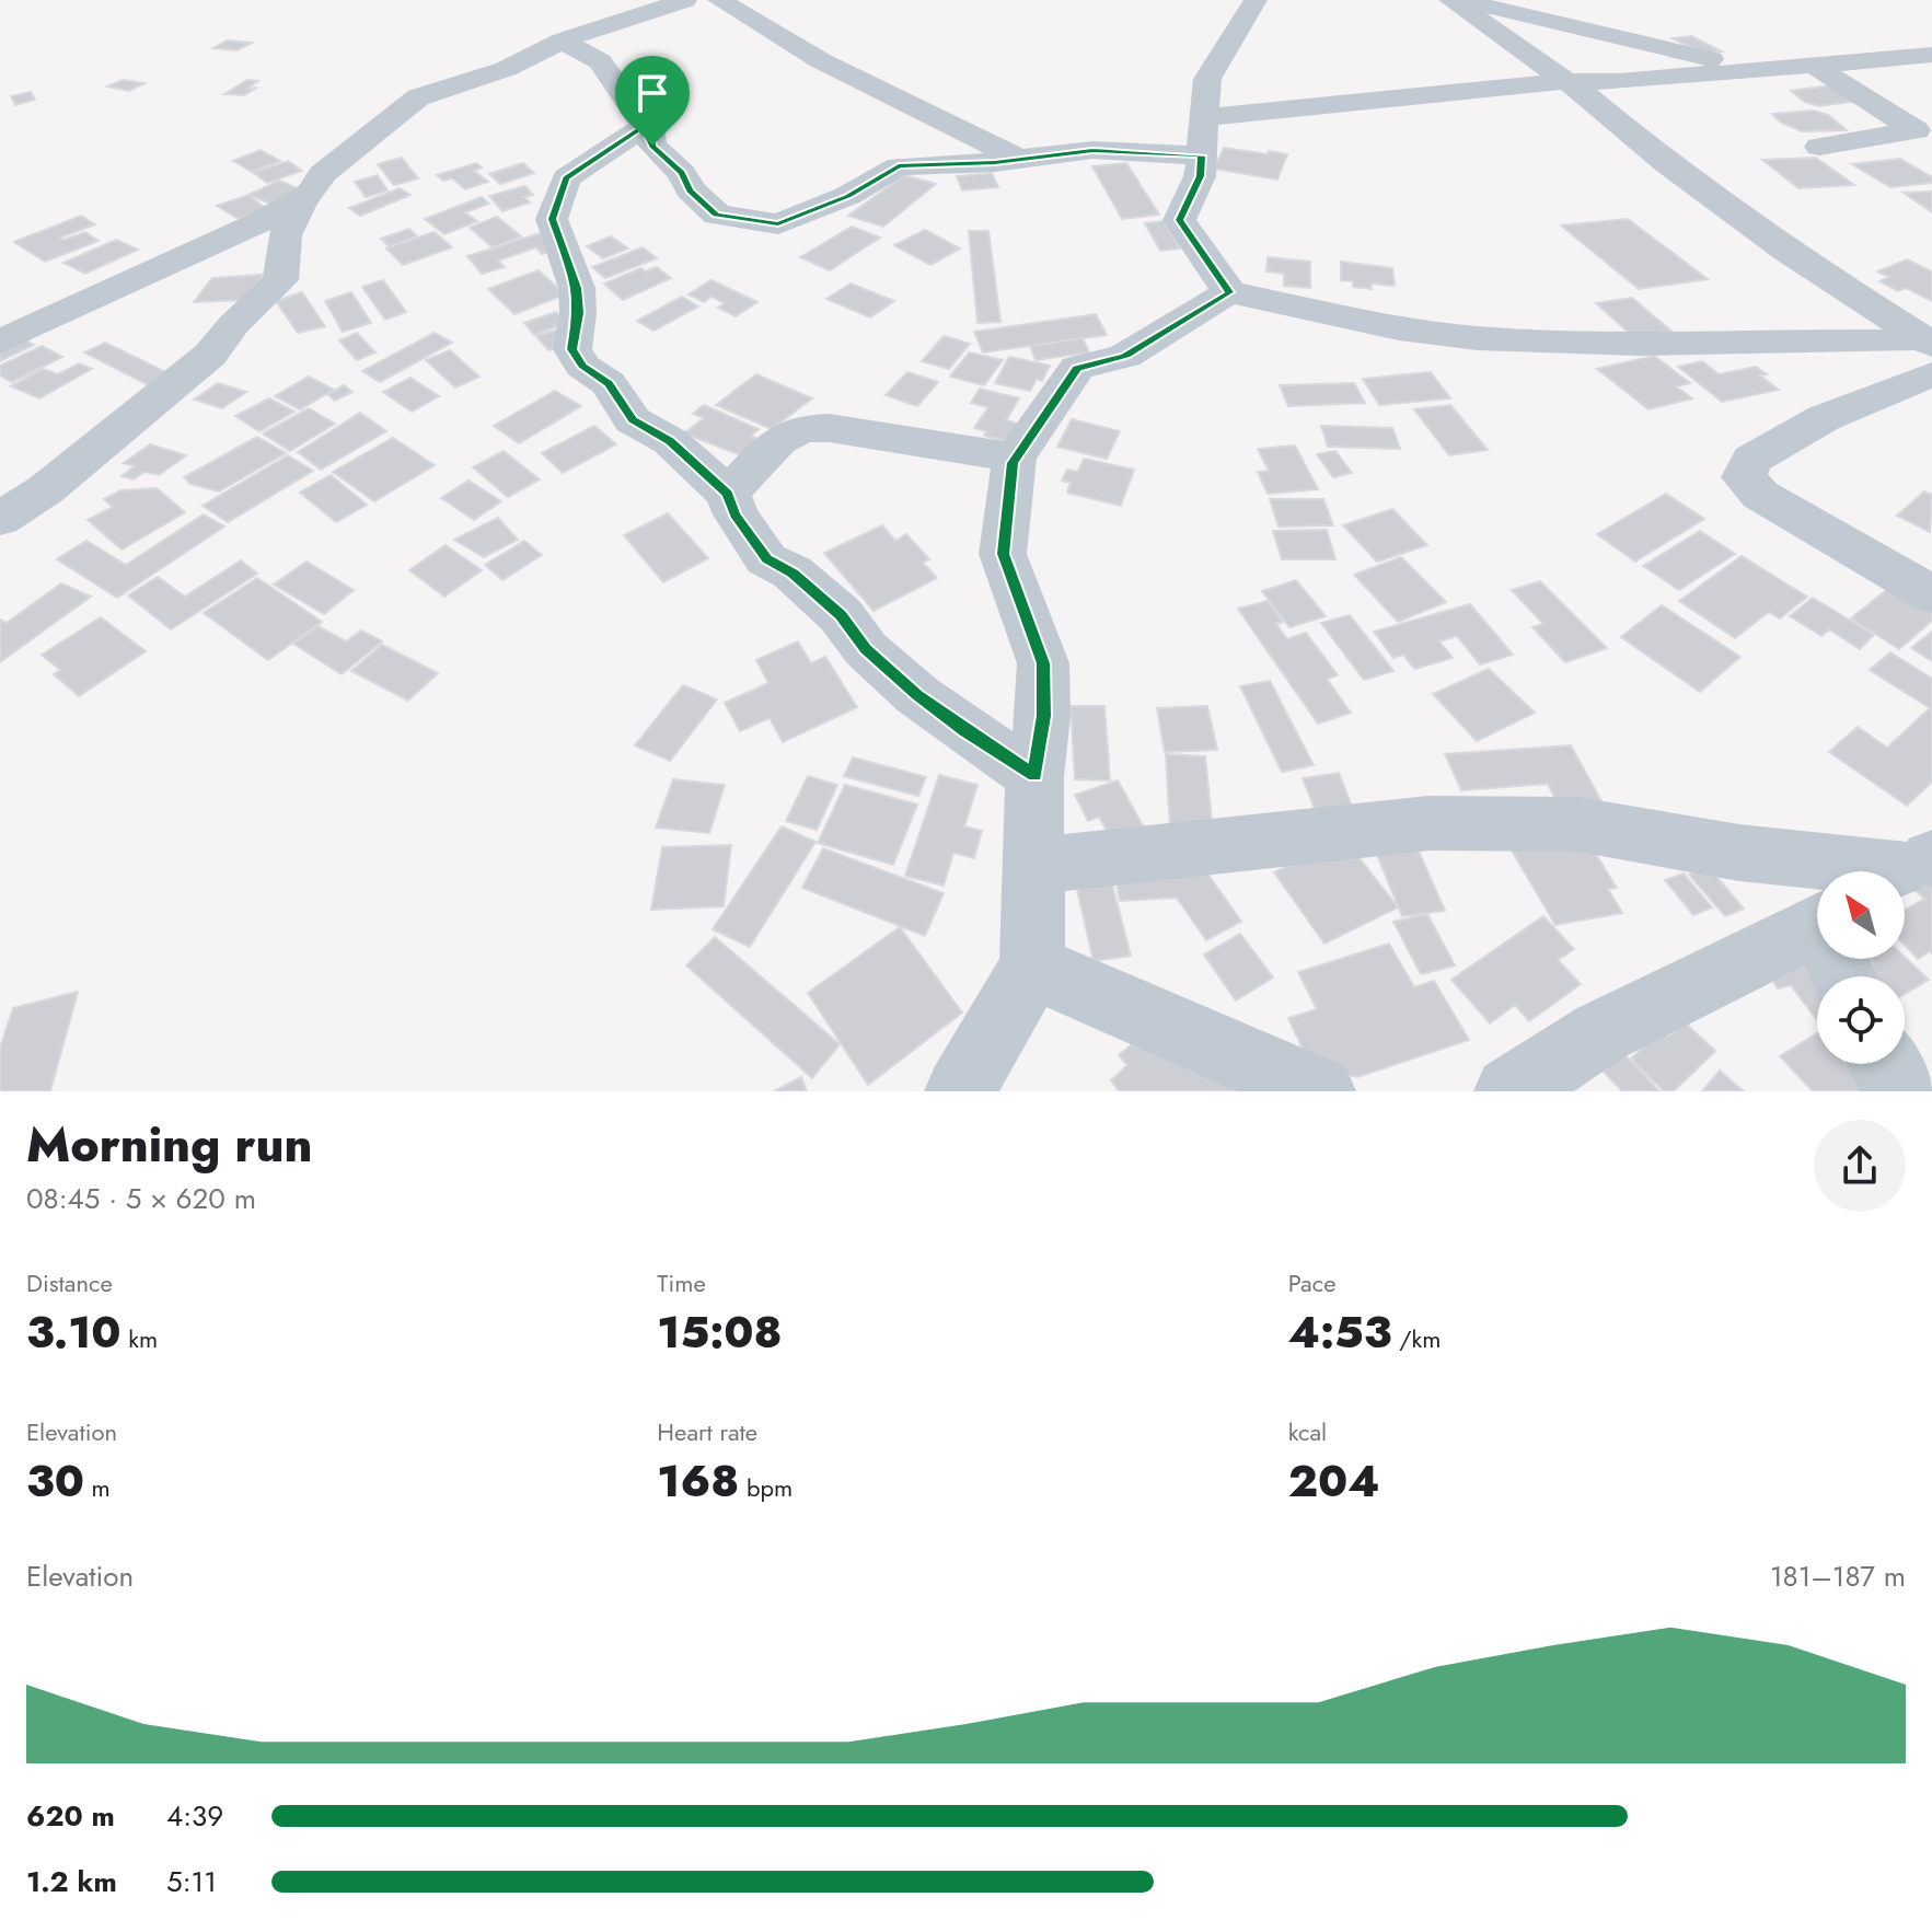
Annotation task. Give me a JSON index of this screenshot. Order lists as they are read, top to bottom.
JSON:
{
  "north": "top left",
  "page": {
    "heading": ["Morning run", "08:45 · 5 × 620 m"],
    "stats": [
      ["Distance", "3.10 km"],
      ["Time", "15:08"],
      ["Pace", "4:53 /km"],
      ["Elevation", "30 m"],
      ["Heart rate", "168 bpm"],
      ["kcal", "204"]
    ],
    "chart": ["Elevation", "181–187 m"],
    "list": [
      {
        "name": "620 m",
        "note": "4:39"
      },
      {
        "name": "1.2 km",
        "note": "5:11"
      }
    ]
  }
}
